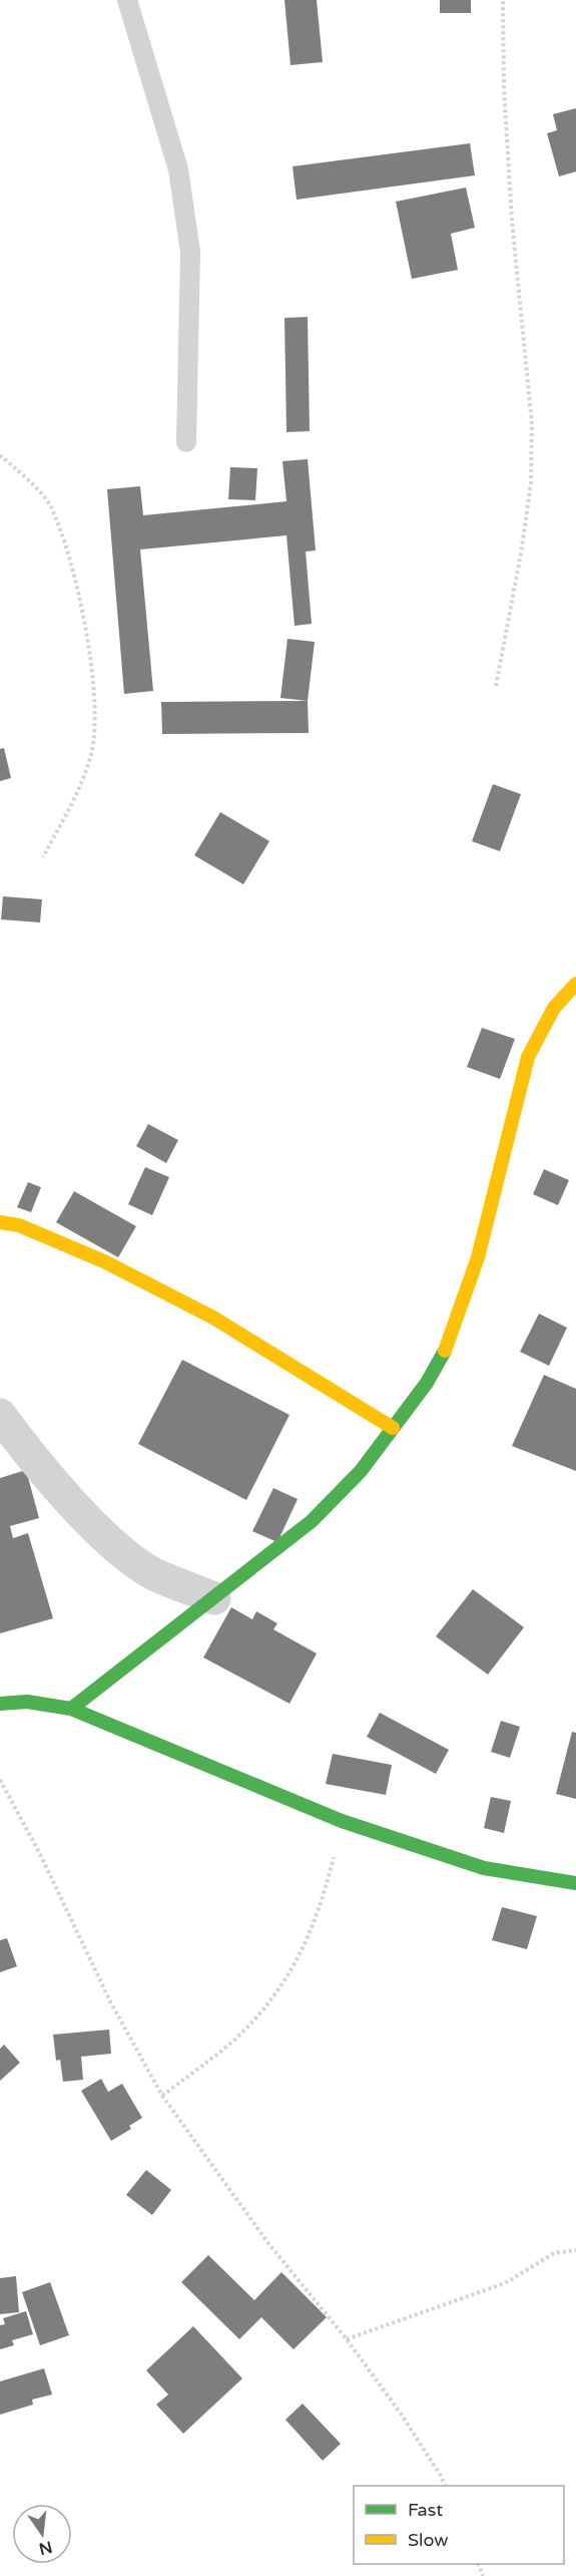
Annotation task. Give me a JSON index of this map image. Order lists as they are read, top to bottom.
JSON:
{
  "legend": ["Fast", "Slow"],
  "north": "bottom"
}
